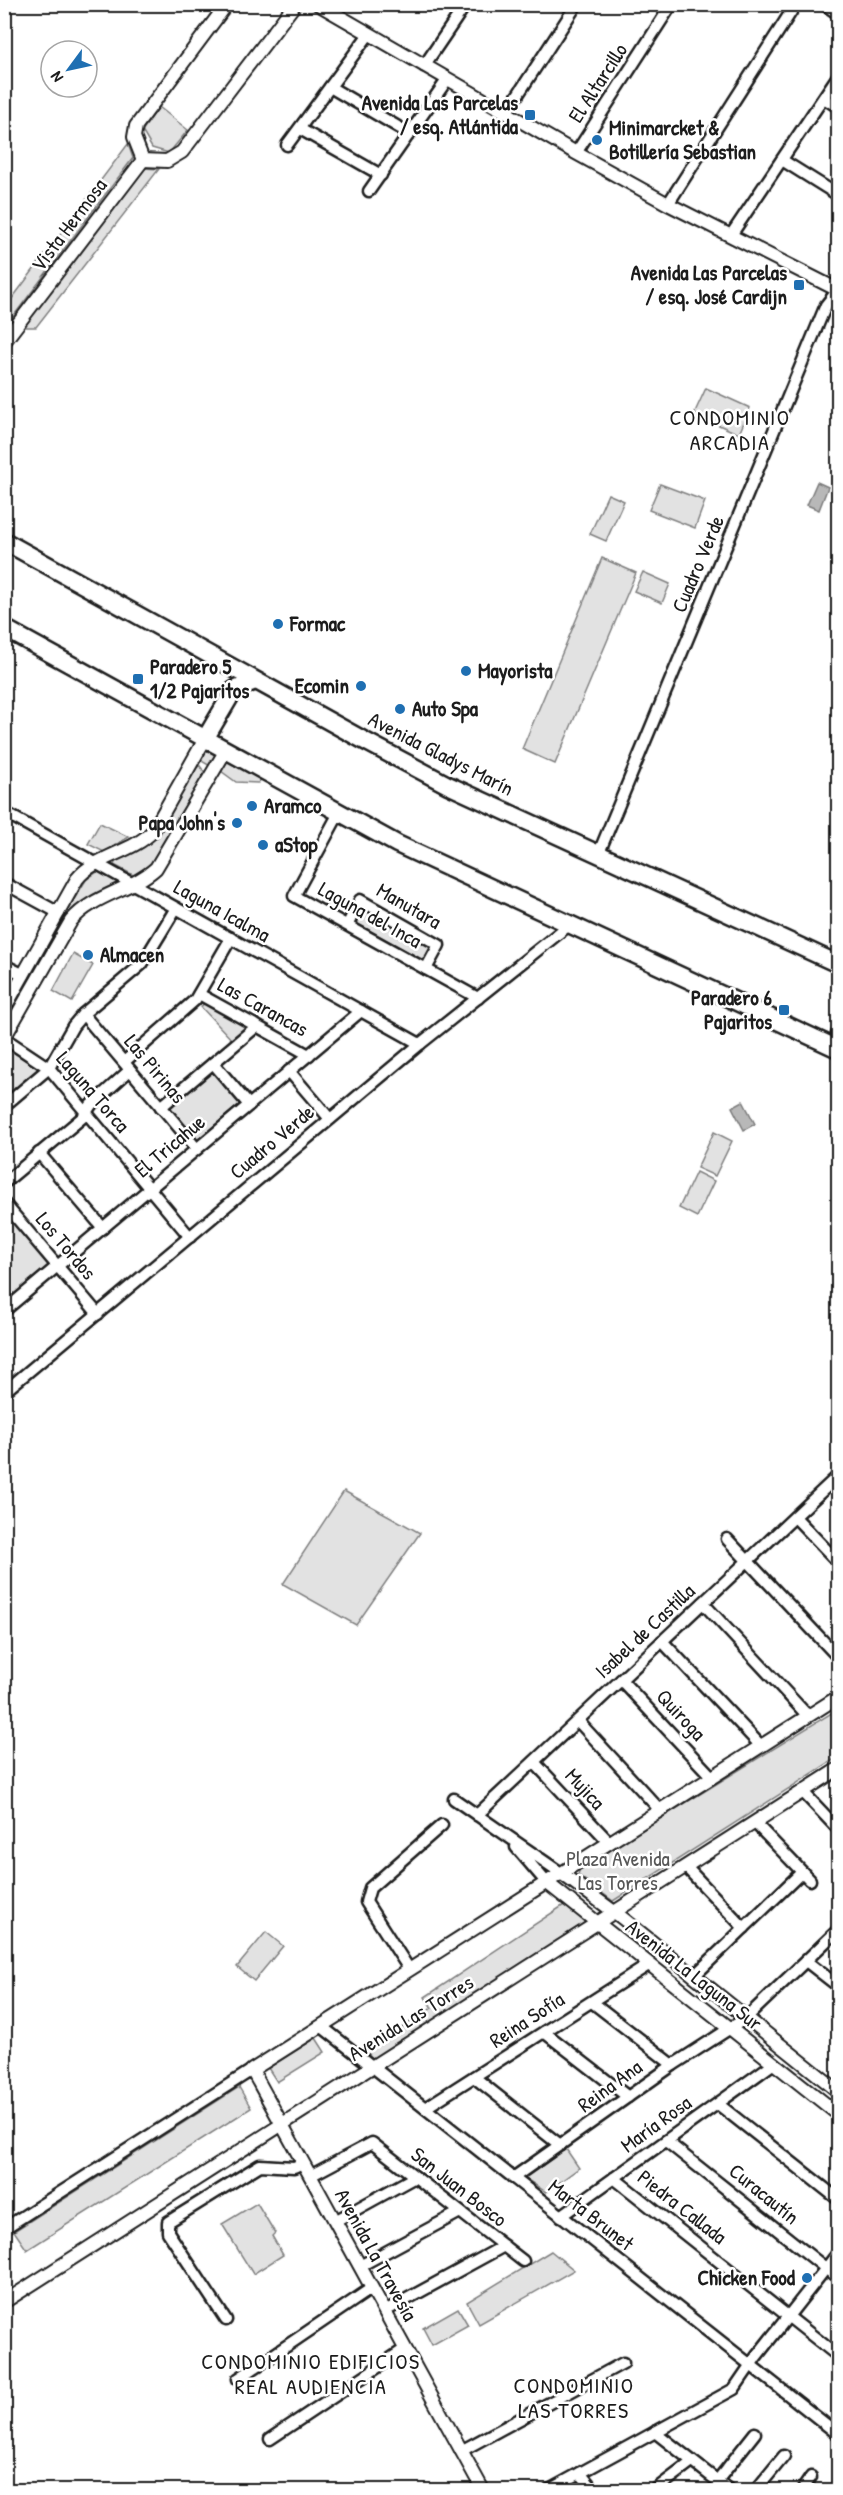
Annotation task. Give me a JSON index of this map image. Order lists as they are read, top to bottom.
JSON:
{
  "streets": {
    "main road": ["Avenida Gladys Marín"],
    "street": [
      "El Altarcillo",
      "Vista Hermosa",
      "Cuadro Verde",
      "Manutara",
      "Laguna Icalma",
      "Laguna del Inca",
      "Las Carancas",
      "Las Pirinas",
      "Laguna Torca",
      "El Tricahue",
      "Los Tordos",
      "Isabel de Castilla",
      "Quiroga",
      "Mujica",
      "Avenida La Laguna Sur",
      "Avenida Las Torres",
      "Reina Sofía",
      "Reina Ana",
      "María Rosa",
      "San Juan Bosco",
      "Curacautín",
      "Piedra Callada",
      "Marta Brunet",
      "Avenida La Travesía"
    ]
  },
  "crossings": [
    ["Cuadro Verde", "Avenida Gladys Marín"],
    ["Cuadro Verde", "Laguna Icalma"],
    ["Cuadro Verde", "Laguna del Inca"],
    ["Cuadro Verde", "Laguna Torca"],
    ["Cuadro Verde", "Los Tordos"],
    ["Manutara", "Laguna del Inca"],
    ["Laguna Icalma", "El Tricahue"],
    ["Las Carancas", "El Tricahue"],
    ["Las Pirinas", "El Tricahue"],
    ["Laguna Torca", "El Tricahue"],
    ["El Tricahue", "Los Tordos"],
    ["Isabel de Castilla", "Quiroga"],
    ["Isabel de Castilla", "Mujica"],
    ["Isabel de Castilla", "Avenida La Laguna Sur"],
    ["Quiroga", "Avenida Las Torres"],
    ["Mujica", "Avenida Las Torres"],
    ["Avenida La Laguna Sur", "Avenida Las Torres"],
    ["Avenida La Laguna Sur", "Reina Sofía"],
    ["Avenida La Laguna Sur", "Reina Ana"],
    ["Avenida La Laguna Sur", "María Rosa"],
    ["Avenida Las Torres", "Marta Brunet"],
    ["Avenida Las Torres", "Avenida La Travesía"],
    ["Reina Sofía", "Marta Brunet"],
    ["Reina Ana", "Marta Brunet"],
    ["María Rosa", "Curacautín"],
    ["María Rosa", "Piedra Callada"],
    ["María Rosa", "Marta Brunet"],
    ["San Juan Bosco", "Avenida La Travesía"]
  ],
  "districts": ["CONDOMINIO ARCADIA", "CONDOMINIO EDIFICIOS REAL AUDIENCIA", "CONDOMINIO LAS TORRES"],
  "parks": ["Plaza Avenida Las Torres"],
  "places": {
    "transit": [
      "Avenida Las Parcelas / esq. Atlántida",
      "Avenida Las Parcelas / esq. José Cardijn",
      "Paradero 5 1/2 Pajaritos",
      "Paradero 6 Pajaritos"
    ],
    "other": [
      "Minimarcket & Botillería Sebastian",
      "Formac",
      "Mayorista",
      "Ecomin",
      "Auto Spa",
      "Aramco",
      "Papa John's",
      "aStop",
      "Almacen",
      "Chicken Food"
    ]
  },
  "north": "bottom left"
}
